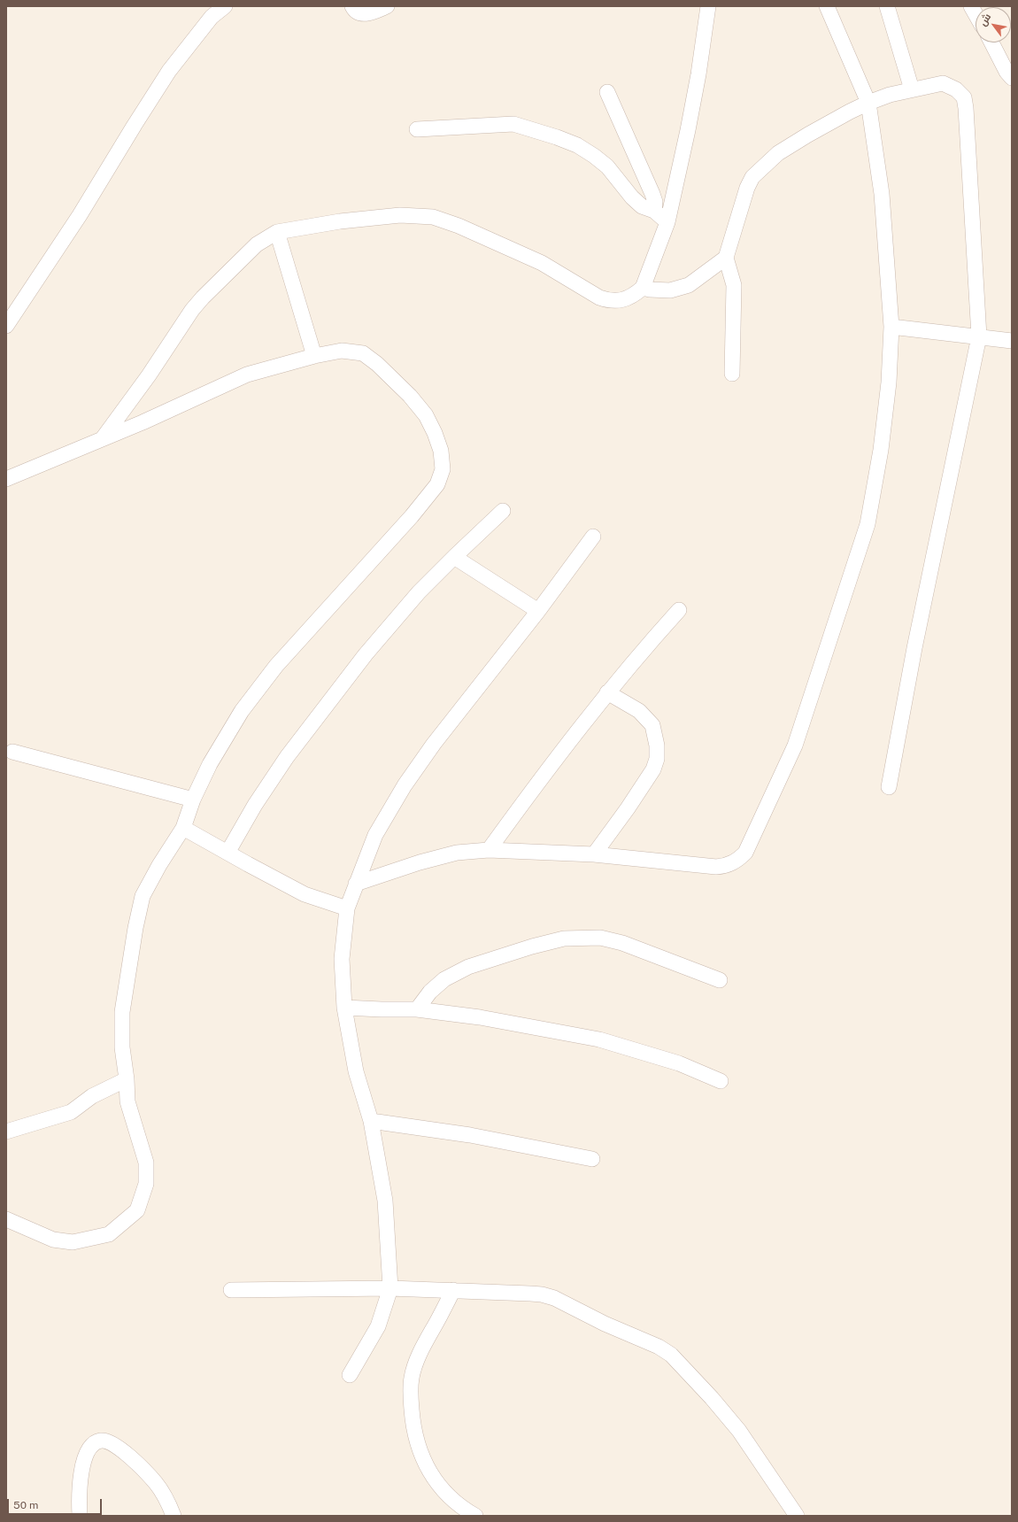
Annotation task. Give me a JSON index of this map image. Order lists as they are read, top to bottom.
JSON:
{
  "scale_bar": "50 m",
  "north": "top left"
}
